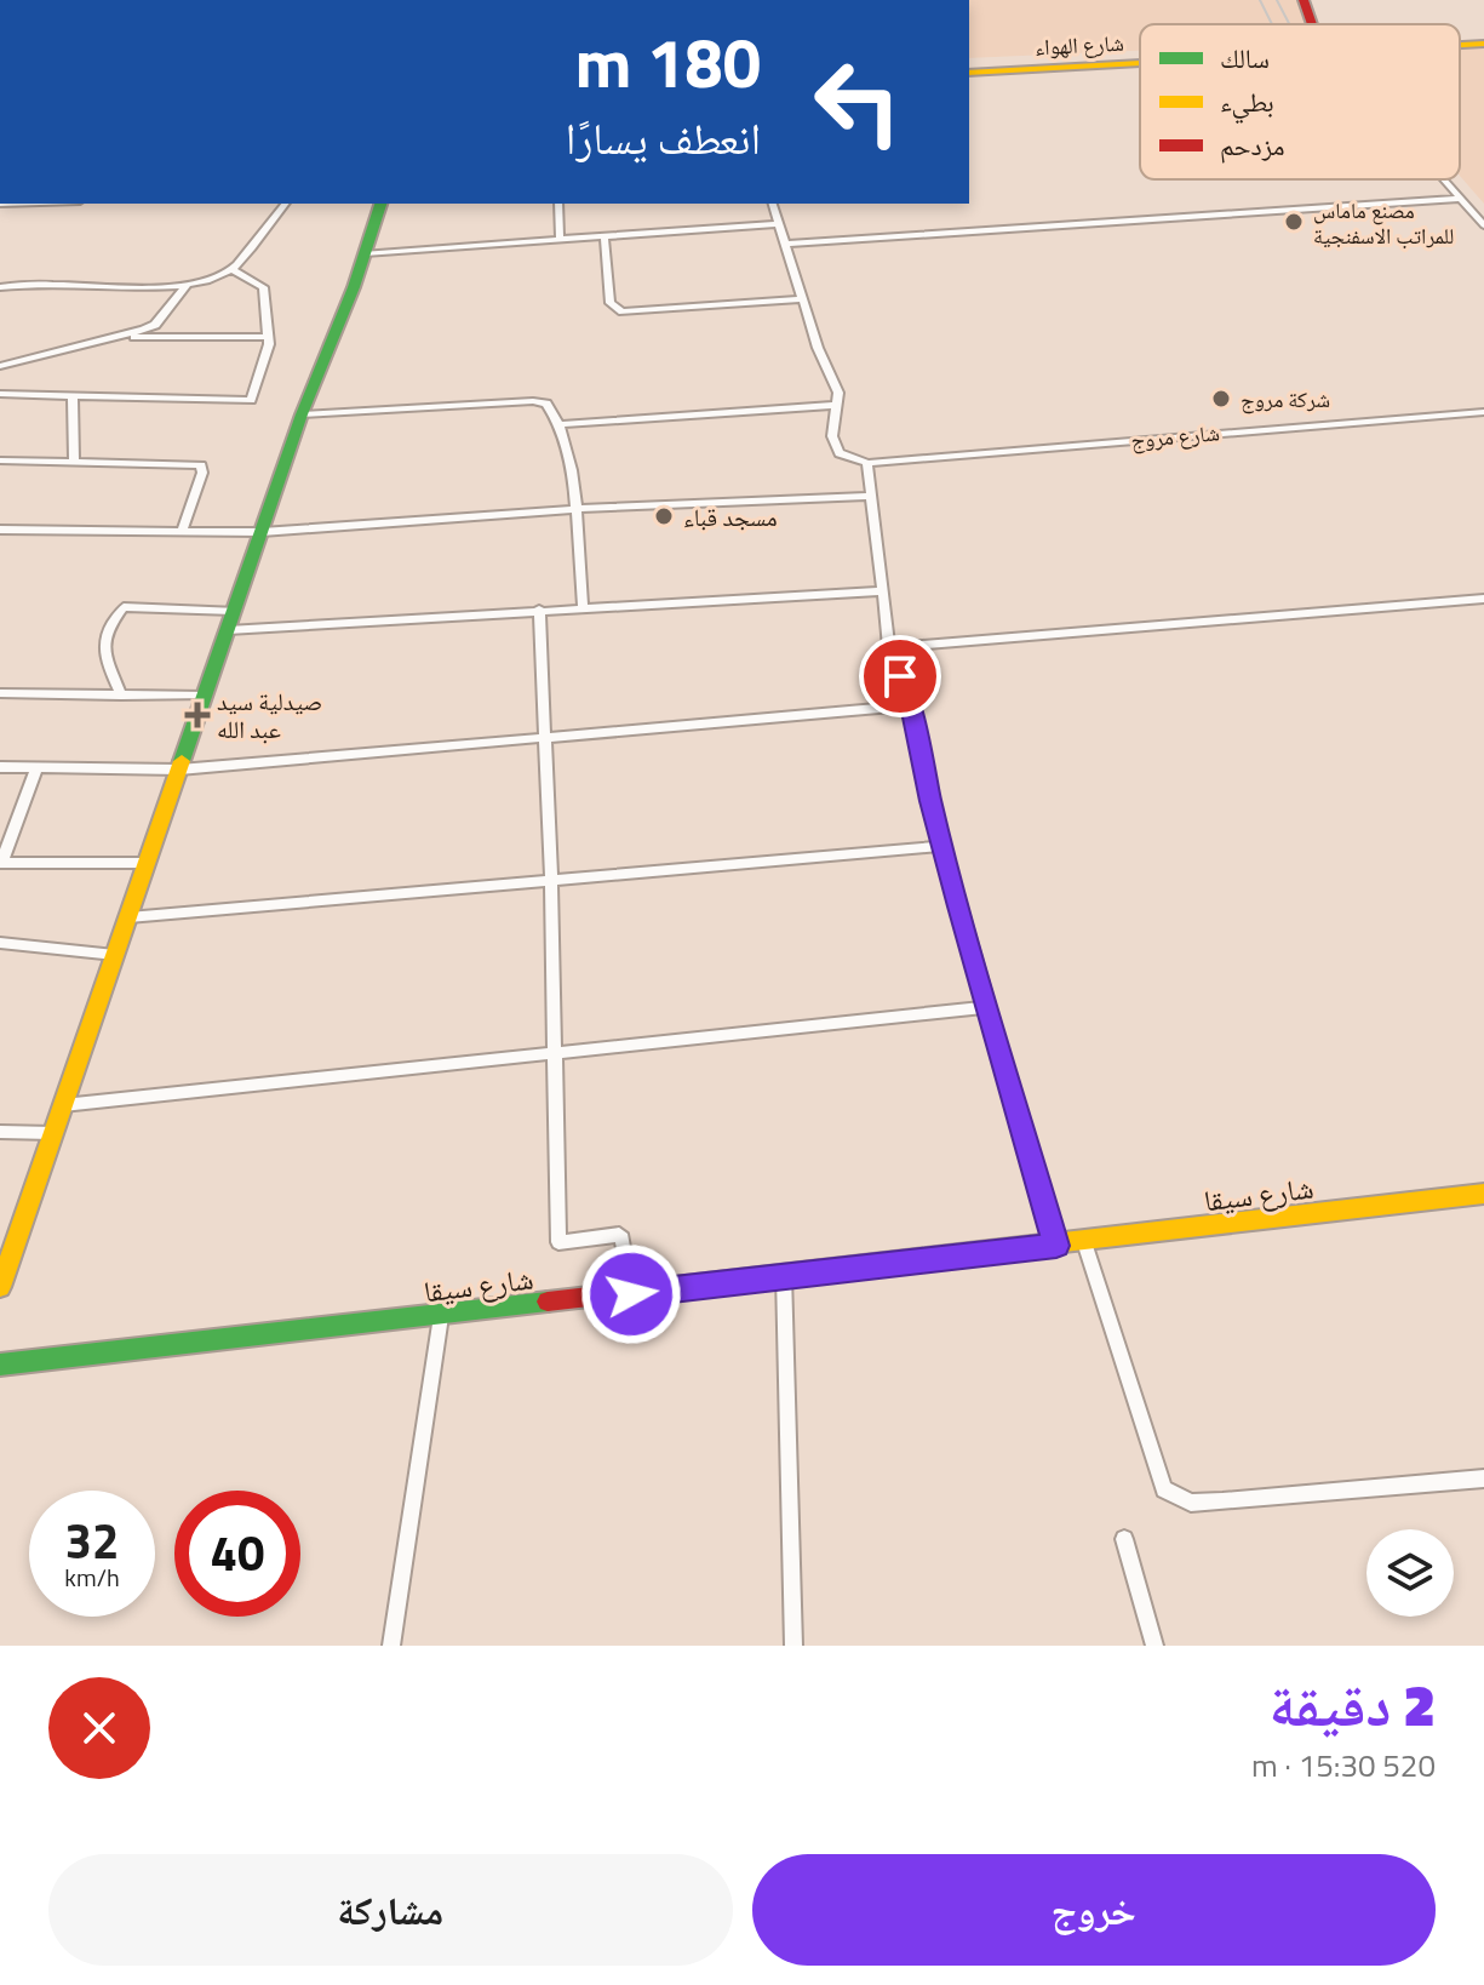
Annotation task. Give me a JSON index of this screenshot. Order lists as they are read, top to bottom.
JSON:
{
  "streets": {
    "street": ["شارع الهواء", "شارع مروج", "شارع سيقا"]
  },
  "places": {
    "other": ["مصنع ماماس للمراتب الاسفنجية", "شركة مروج", "مسجد قباء"],
    "health": ["صيدلية سيد عبد الله"]
  },
  "legend": ["سالك", "بطيء", "مزدحم"],
  "page": {
    "turn": ["180 m", "انعطف يسارًا"],
    "speed": "32 km/h",
    "limit": "40",
    "heading": ["2 دقيقة", "520 m · 15:30"],
    "buttons": ["خروج", "مشاركة"]
  }
}
